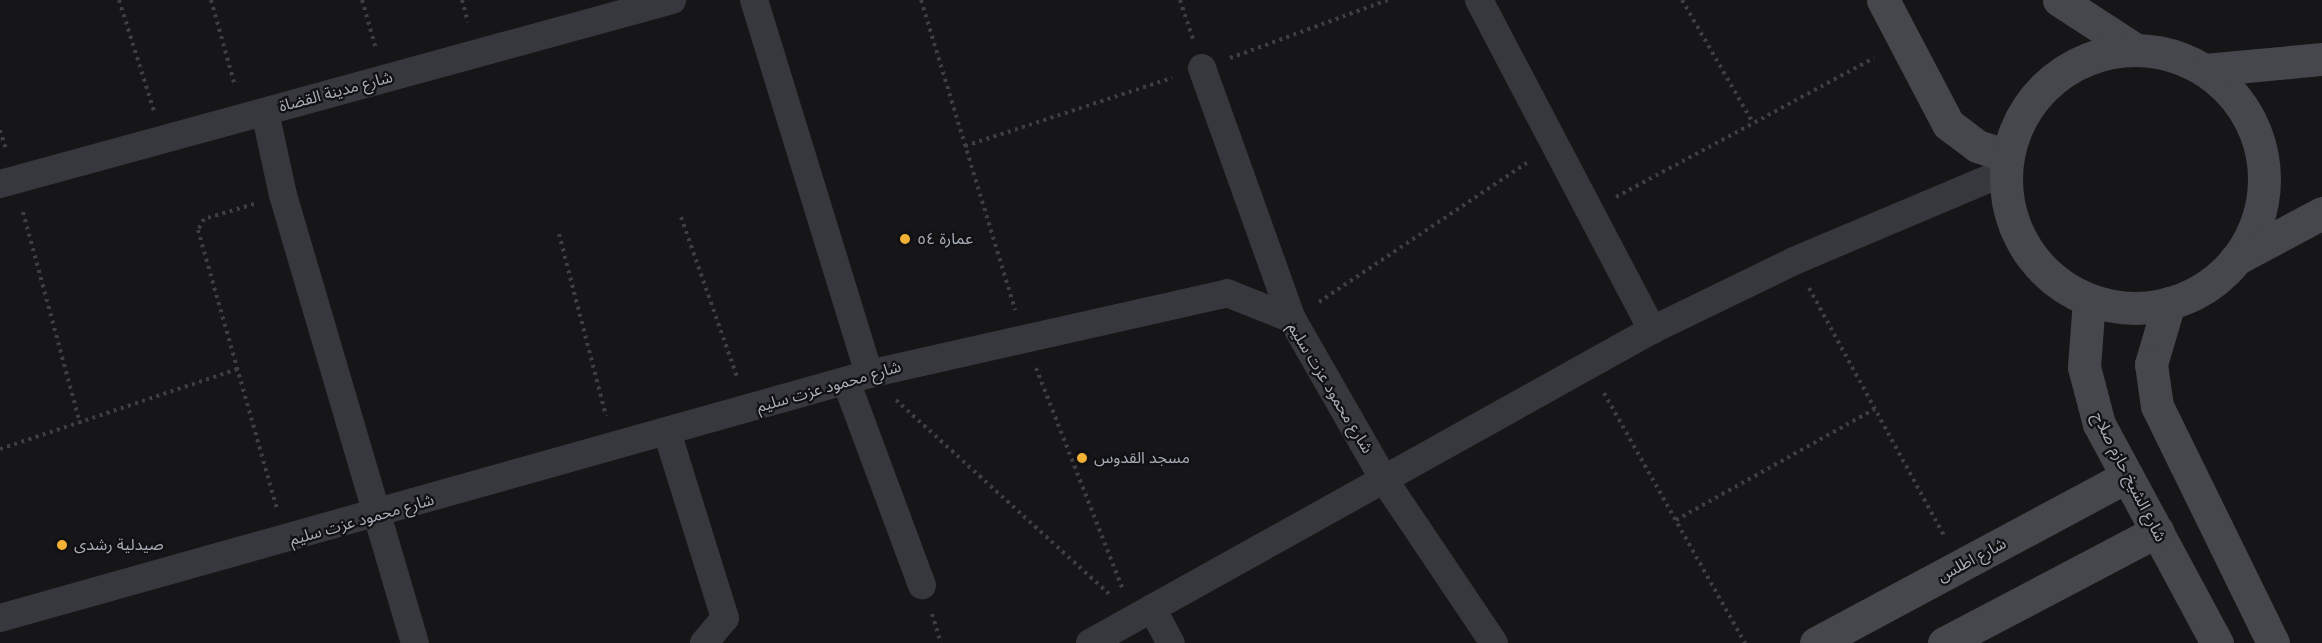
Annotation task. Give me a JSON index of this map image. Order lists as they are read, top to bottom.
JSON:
{
  "streets": {
    "street": [
      "شارع مدينة القضاة",
      "شارع محمود عزت سليم",
      "شارع الشيخ حازم صلاح",
      "شارع اطلس"
    ]
  },
  "crossings": [
    ["شارع الشيخ حازم صلاح", "شارع اطلس"]
  ],
  "places": ["عمارة ٥٤", "مسجد القدوس", "صيدلية رشدى"]
}
